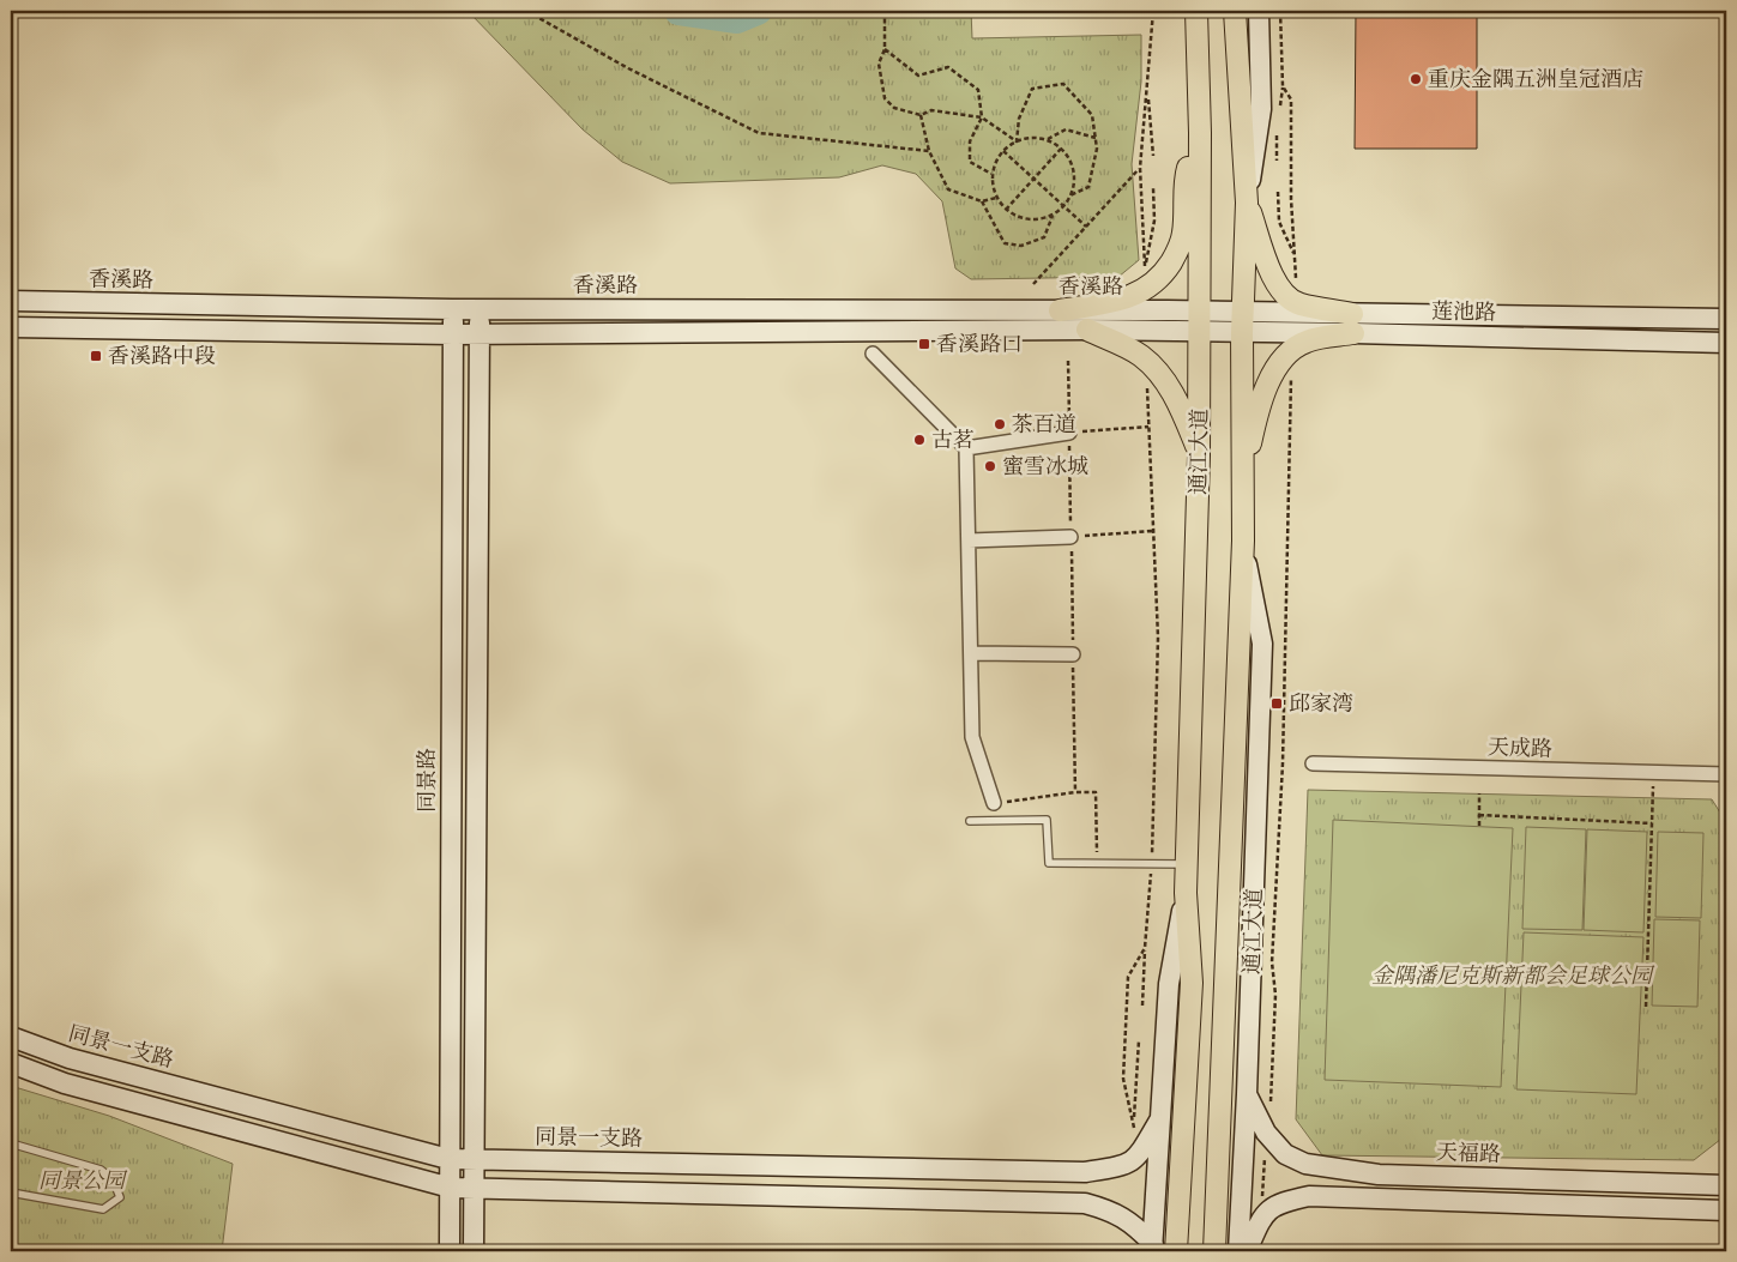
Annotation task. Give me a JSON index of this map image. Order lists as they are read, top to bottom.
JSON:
{
  "streets": {
    "main road": ["通江大道"],
    "street": [
      "香溪路",
      "莲池路",
      "天成路",
      "同景路",
      "同景一支路",
      "天福路"
    ]
  },
  "crossings": [
    ["香溪路", "莲池路"],
    ["香溪路", "通江大道"],
    ["香溪路", "同景路"],
    ["莲池路", "通江大道"],
    ["通江大道", "同景一支路"],
    ["通江大道", "天福路"],
    ["同景路", "同景一支路"]
  ],
  "parks": ["金隅潘尼克斯新都会足球公园", "同景公园"],
  "places": {
    "other": [
      "重庆金隅五洲皇冠酒店",
      "茶百道",
      "古茗",
      "蜜雪冰城"
    ],
    "transit": ["香溪路口", "香溪路中段", "邱家湾"]
  }
}
